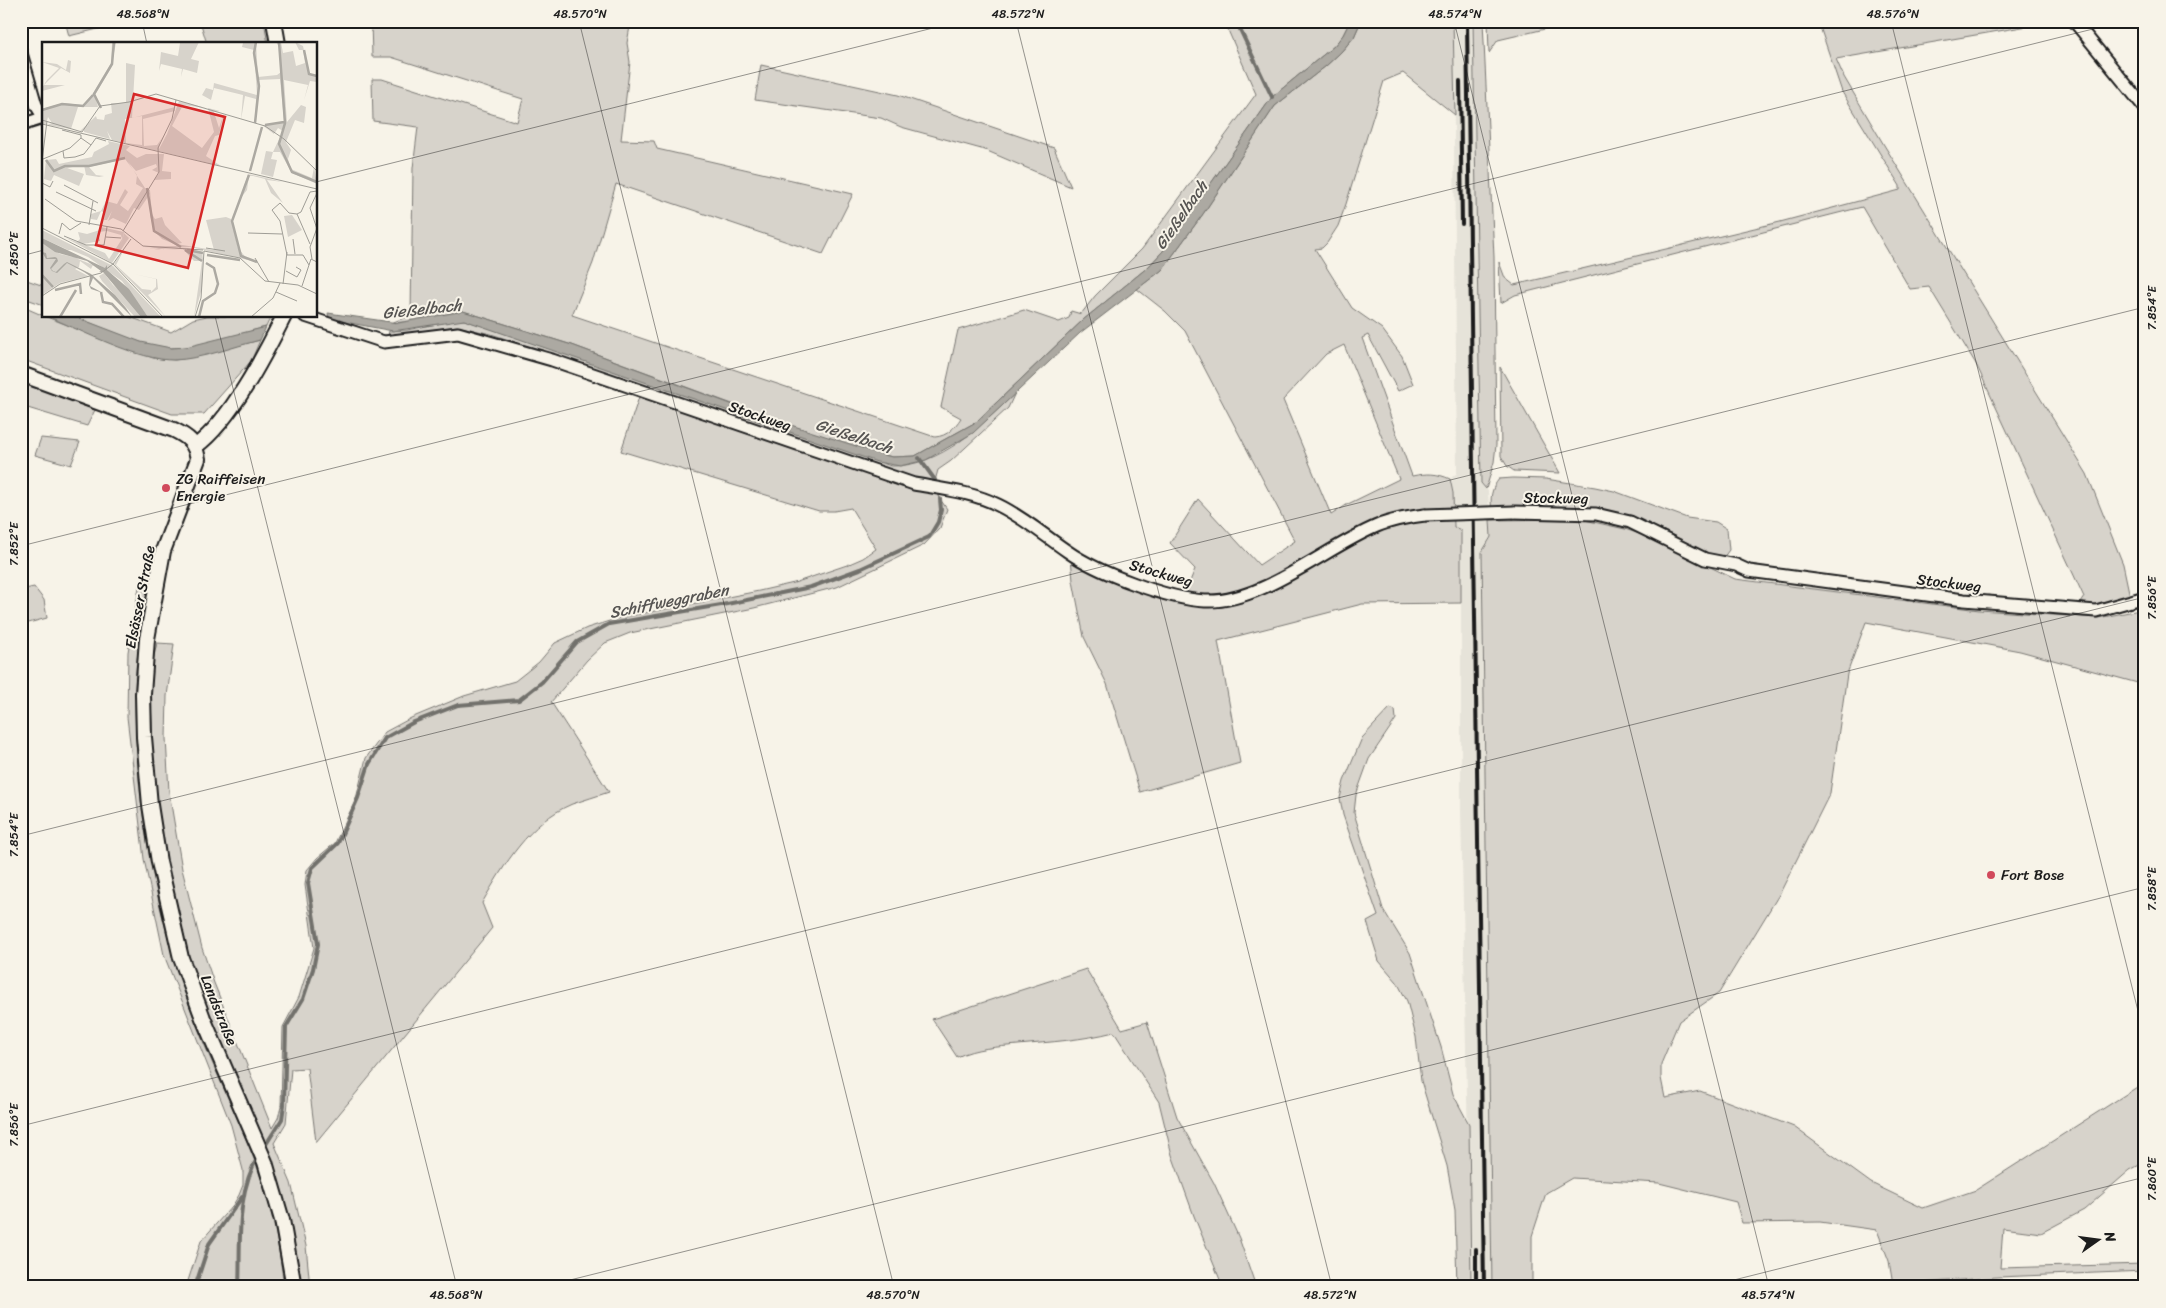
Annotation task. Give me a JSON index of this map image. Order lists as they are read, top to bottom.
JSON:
{
  "streets": {
    "street": ["Stockweg", "Elsässer Straße", "Landstraße"]
  },
  "crossings": [
    ["Elsässer Straße", "Landstraße"]
  ],
  "water": ["Gießelbach", "Schiffweggraben"],
  "places": ["ZG Raiffeisen Energie", "Fort Bose"],
  "north": "right",
  "coordinates": [
    "48.568°N",
    "48.570°N",
    "48.572°N",
    "48.574°N",
    "48.576°N",
    "7.850°E",
    "7.854°E",
    "7.852°E",
    "7.856°E",
    "7.858°E",
    "7.860°E"
  ]
}
